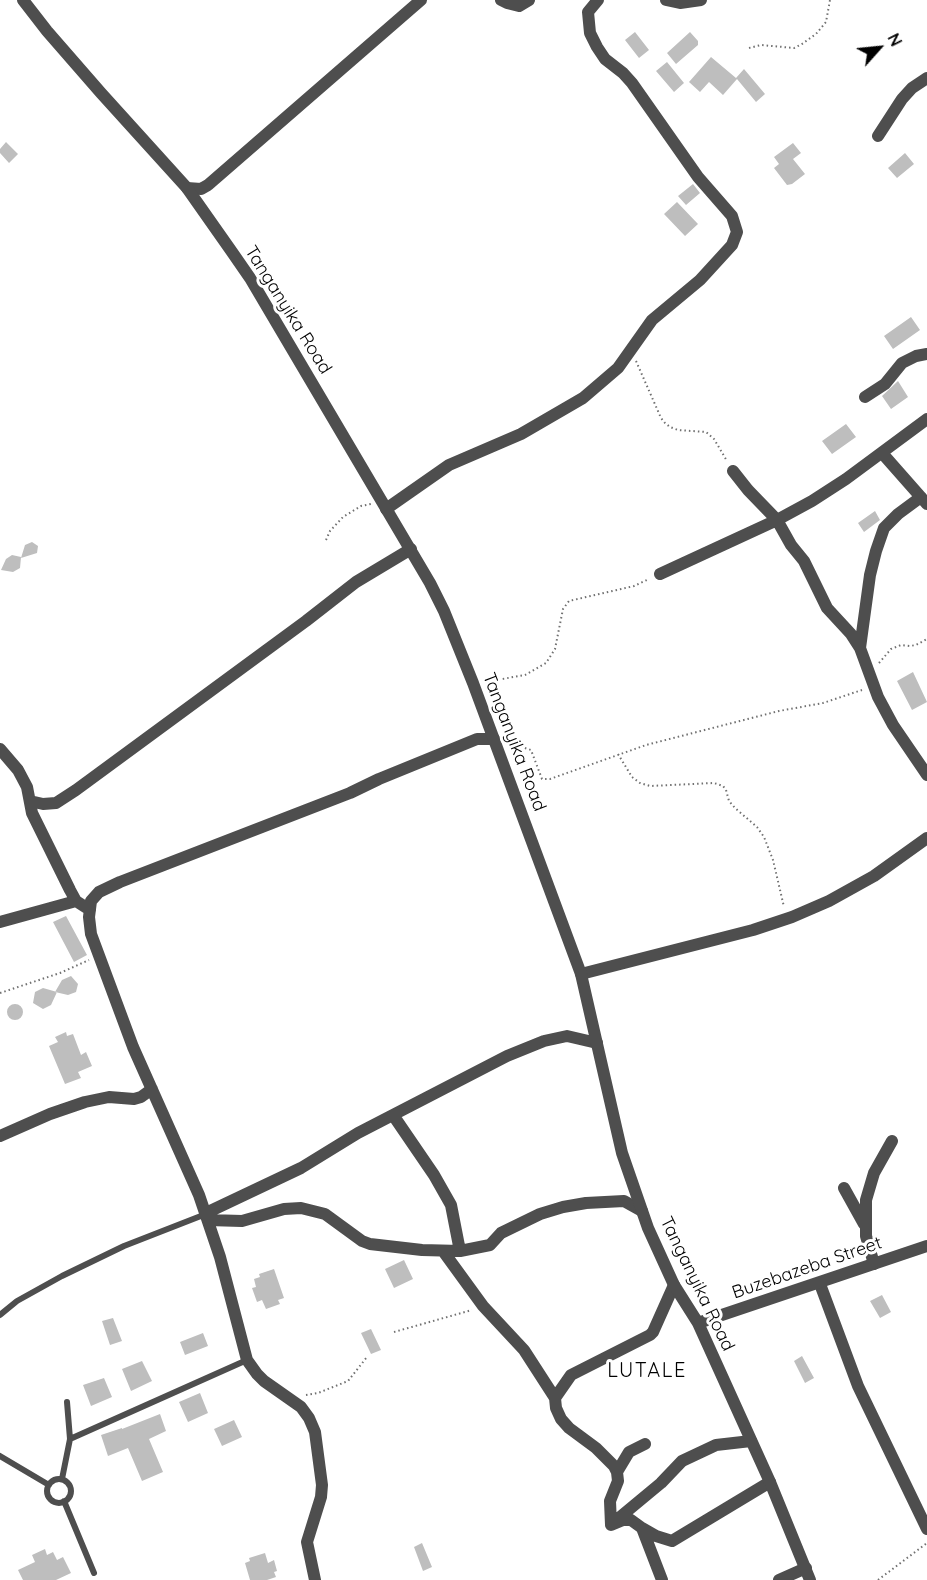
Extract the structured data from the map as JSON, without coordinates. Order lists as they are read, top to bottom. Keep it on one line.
{"streets":{"street":["Tanganyika Road","Buzebazeba Street"]},"crossings":[["Tanganyika Road","Buzebazeba Street"]],"districts":["LUTALE"],"north":"top right"}
